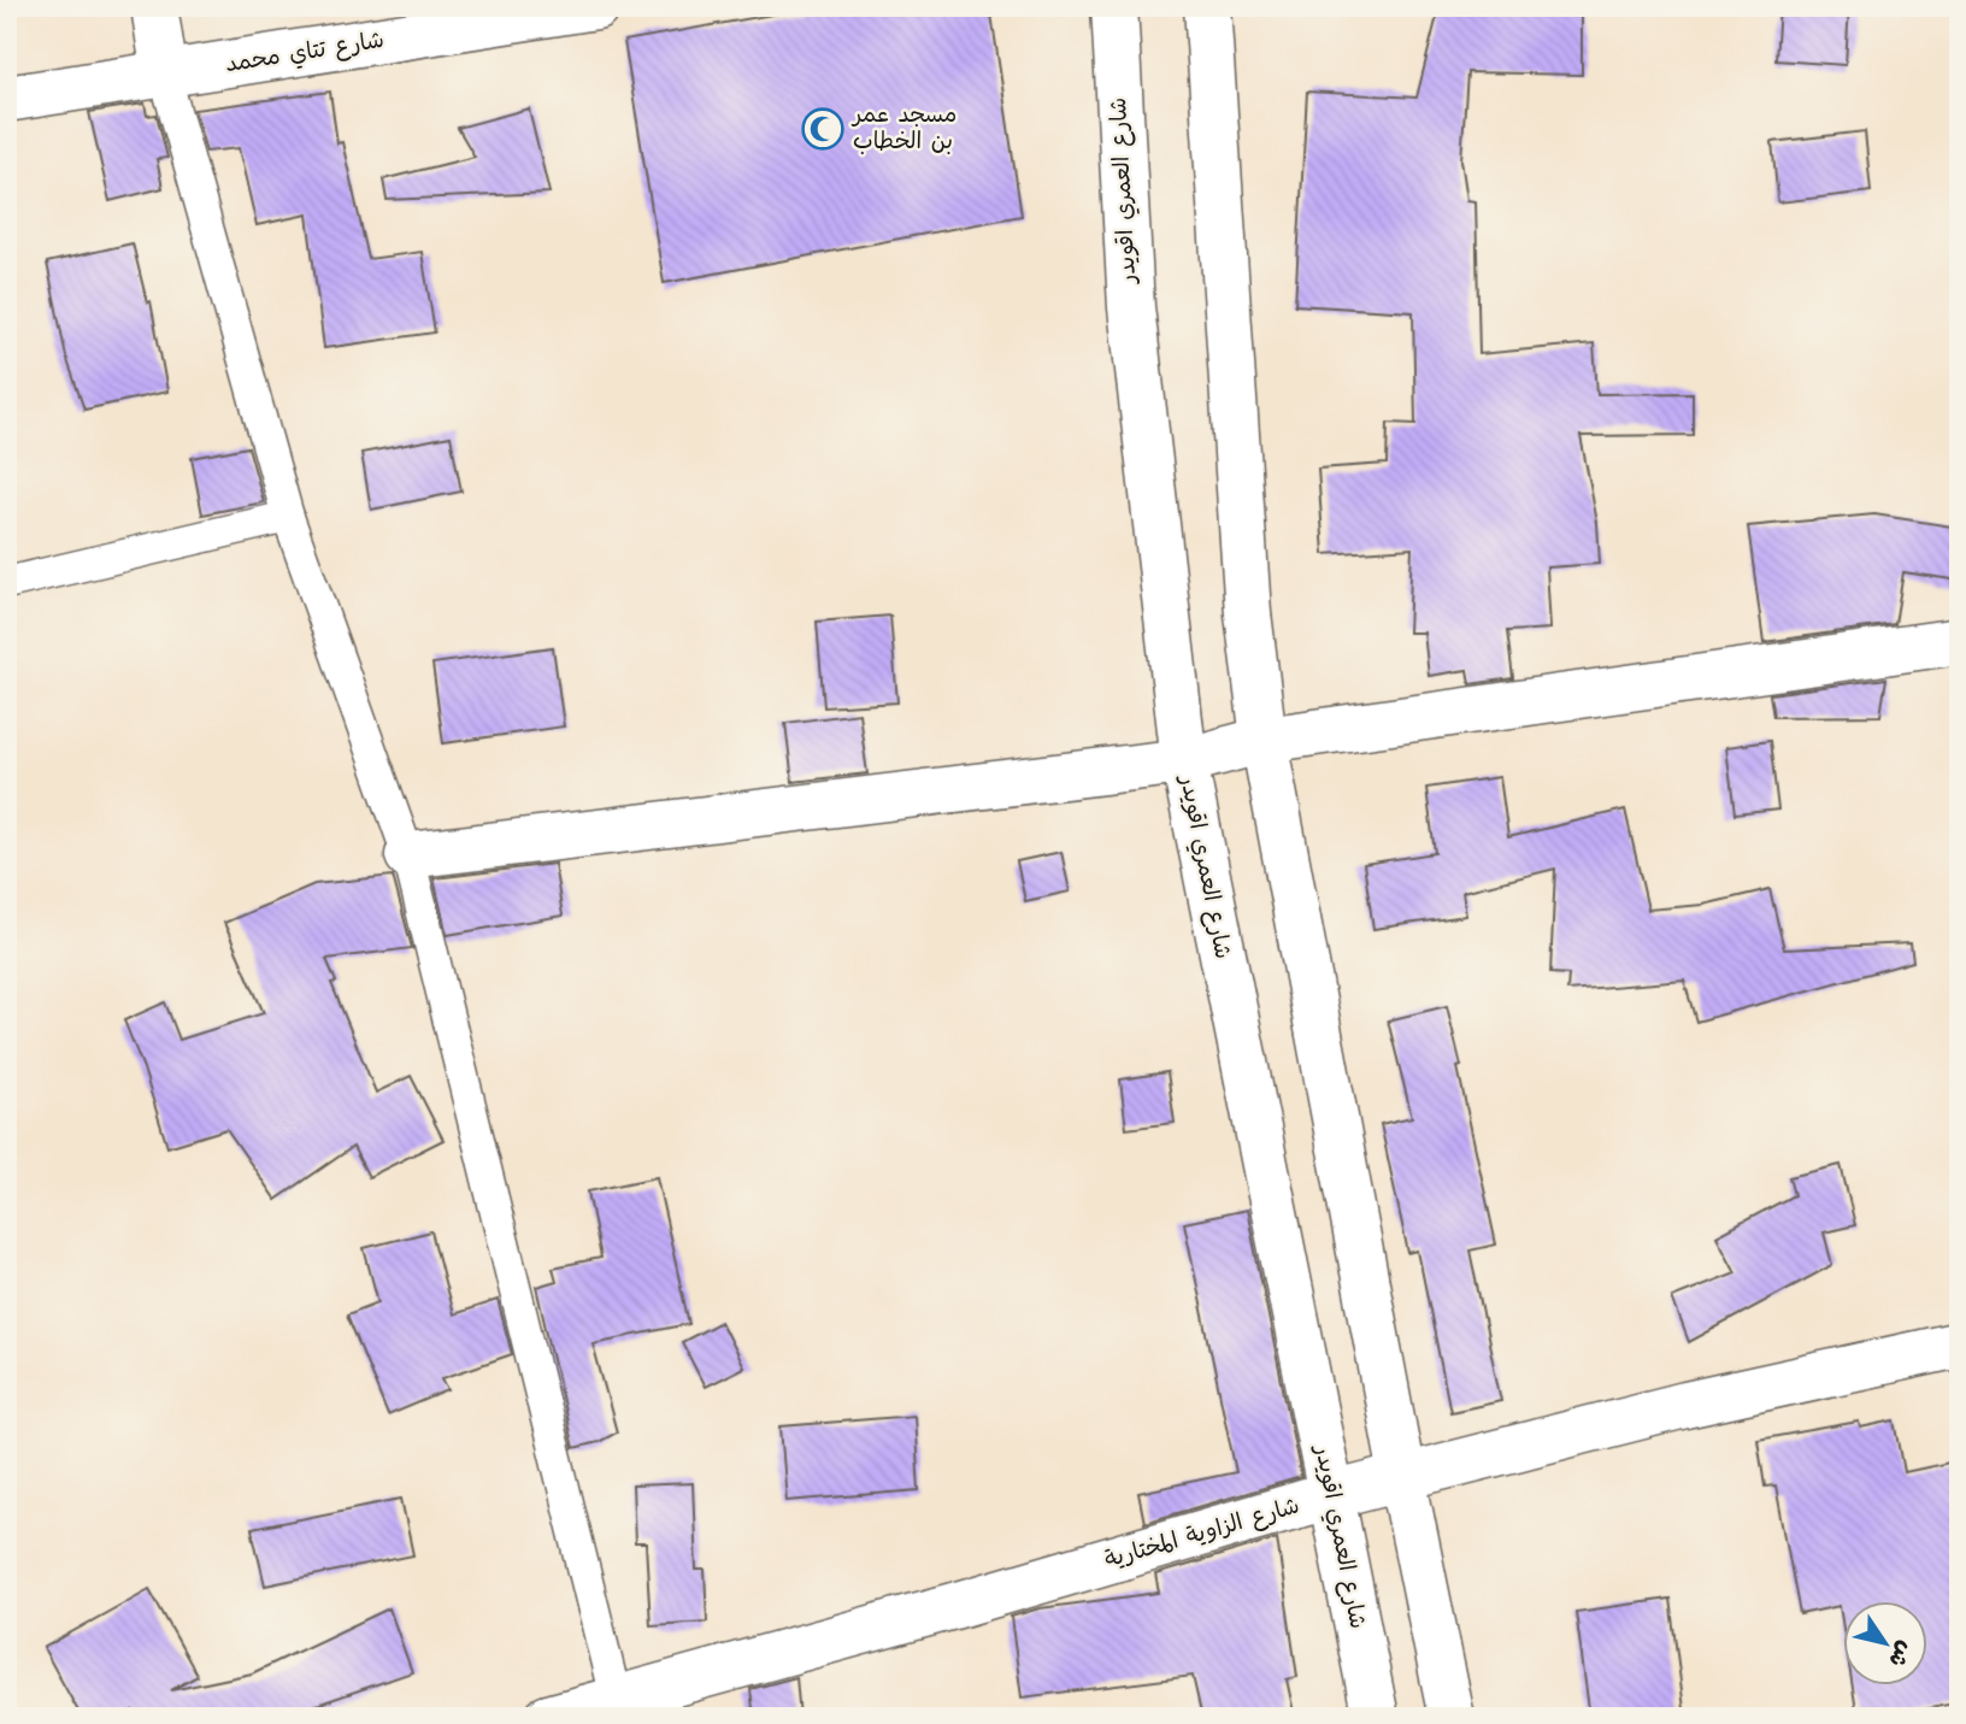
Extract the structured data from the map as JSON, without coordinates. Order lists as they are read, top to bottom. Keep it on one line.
{"streets":{"street":["شارع تتاي محمد","شارع العمري اقويدر","شارع الزاوية المختارية"]},"crossings":[["شارع العمري اقويدر","شارع الزاوية المختارية"]],"places":{"mosque":["مسجد عمر بن الخطاب"]},"north":"bottom right"}
